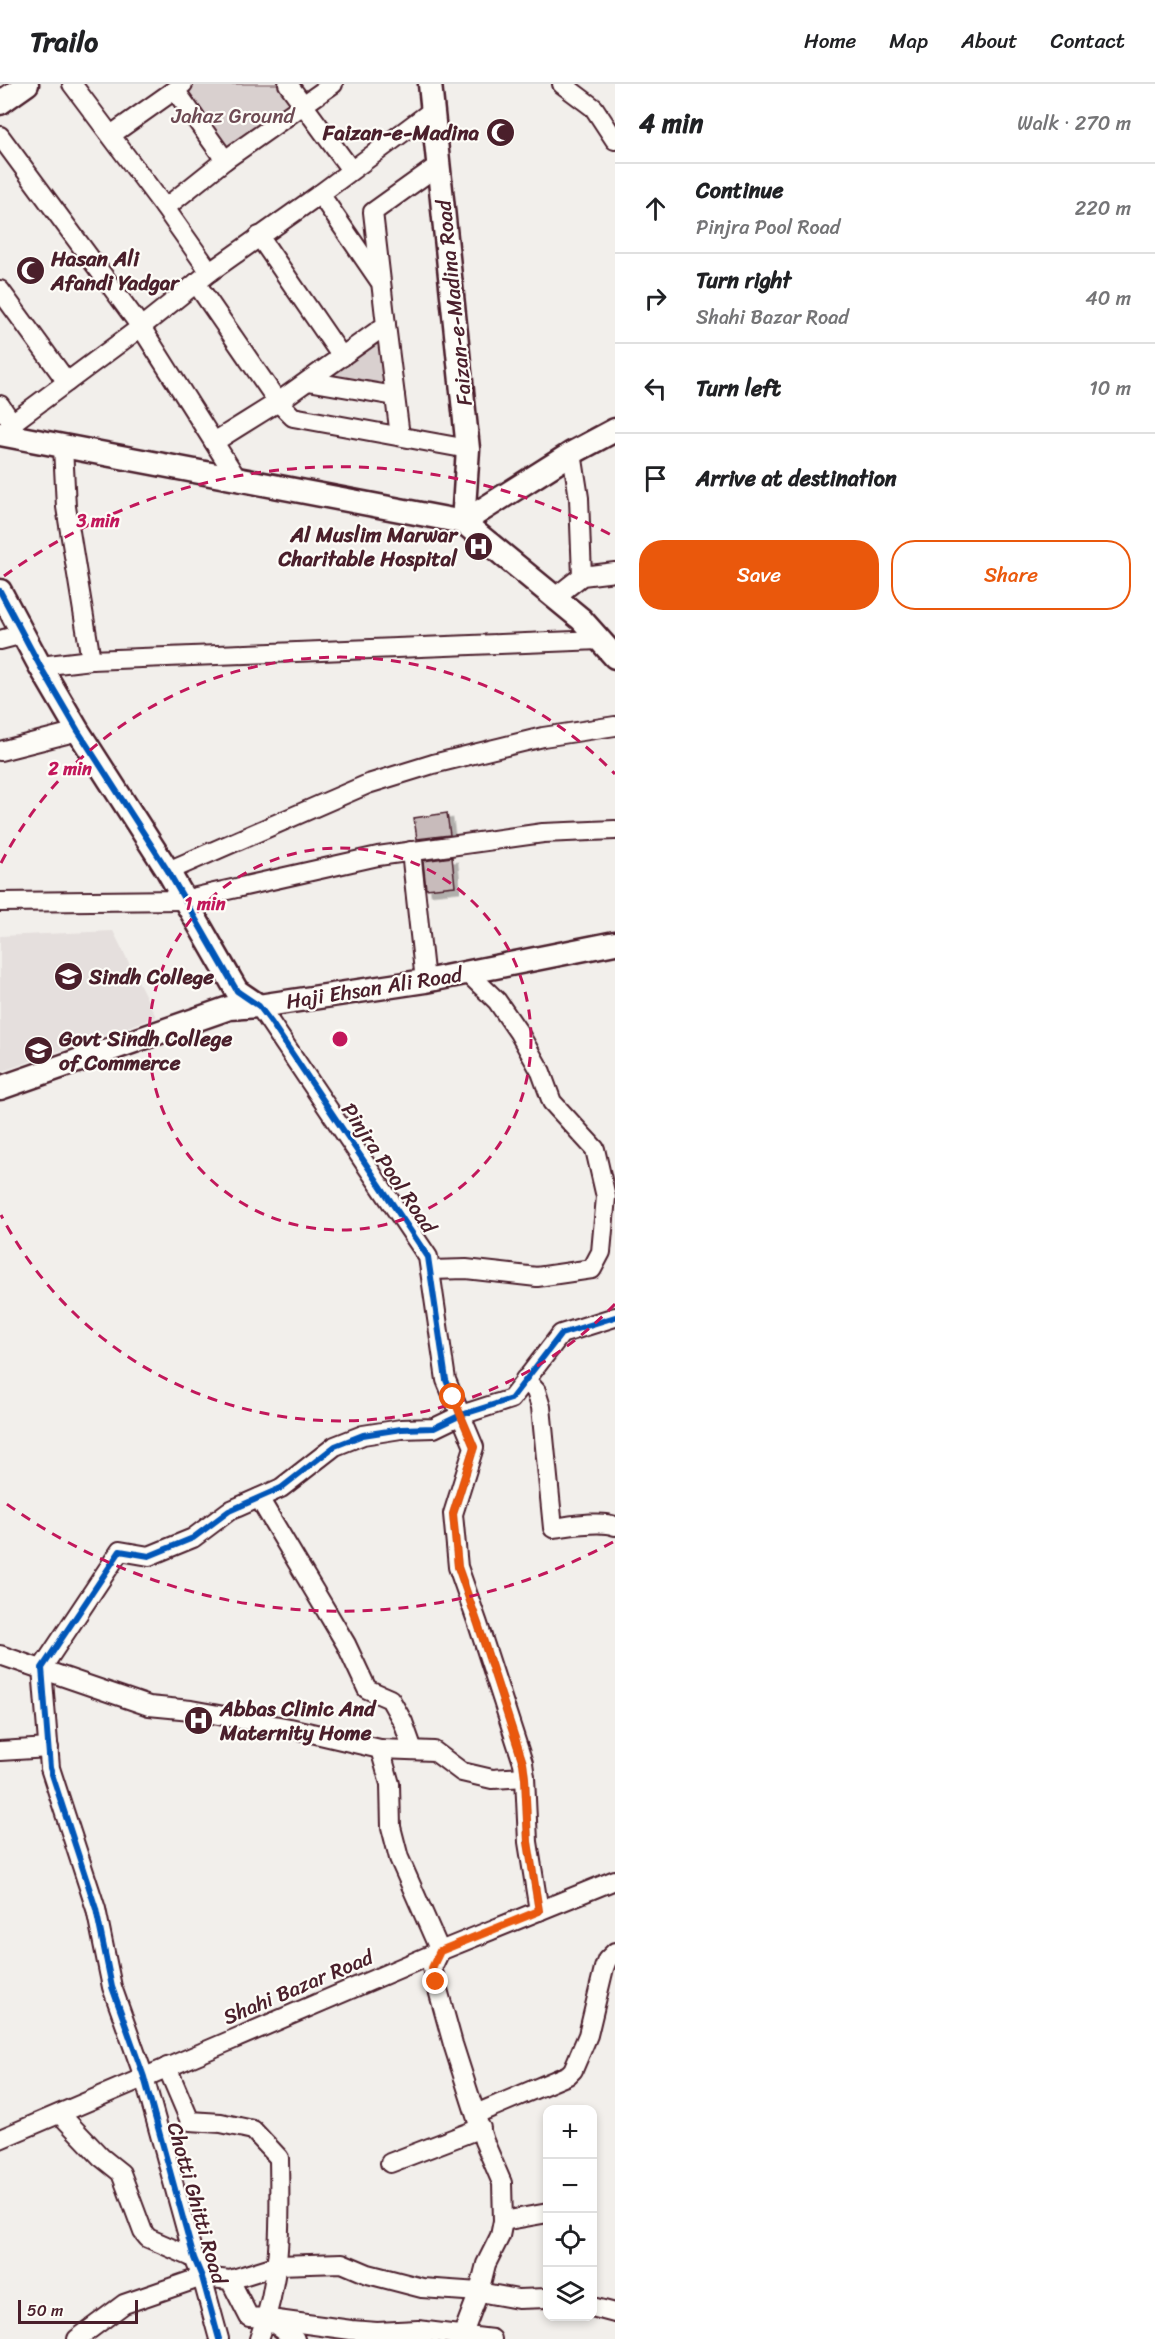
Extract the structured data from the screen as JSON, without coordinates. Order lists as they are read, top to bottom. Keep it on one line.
{"streets":{"street":["Faizan-e-Madina Road","Haji Ehsan Ali Road","Pinjra Pool Road","Shahi Bazar Road","Chotti Ghitti Road"]},"crossings":[["Haji Ehsan Ali Road","Pinjra Pool Road"],["Pinjra Pool Road","Shahi Bazar Road"],["Shahi Bazar Road","Chotti Ghitti Road"]],"parks":["Jahaz Ground"],"places":{"mosque":["Faizan-e-Madina","Hasan Ali Afandi Yadgar"],"hospital":["Al Muslim Marwar Charitable Hospital","Abbas Clinic And Maternity Home"],"school or university":["Sindh College","Govt Sindh College of Commerce"]},"scale_bar":"50 m","page":{"header":"Trailo","nav":["Home","Map","About","Contact"],"heading":["4 min","Walk · 270 m"],"list":[["Continue","Pinjra Pool Road","220 m"],["Turn right","Shahi Bazar Road","40 m"],["Turn left","10 m"],"Arrive at destination"],"buttons":["Save","Share"],"map_buttons":["+","−"],"scale":"50 m"},"rings":["3 min","2 min","1 min"]}
